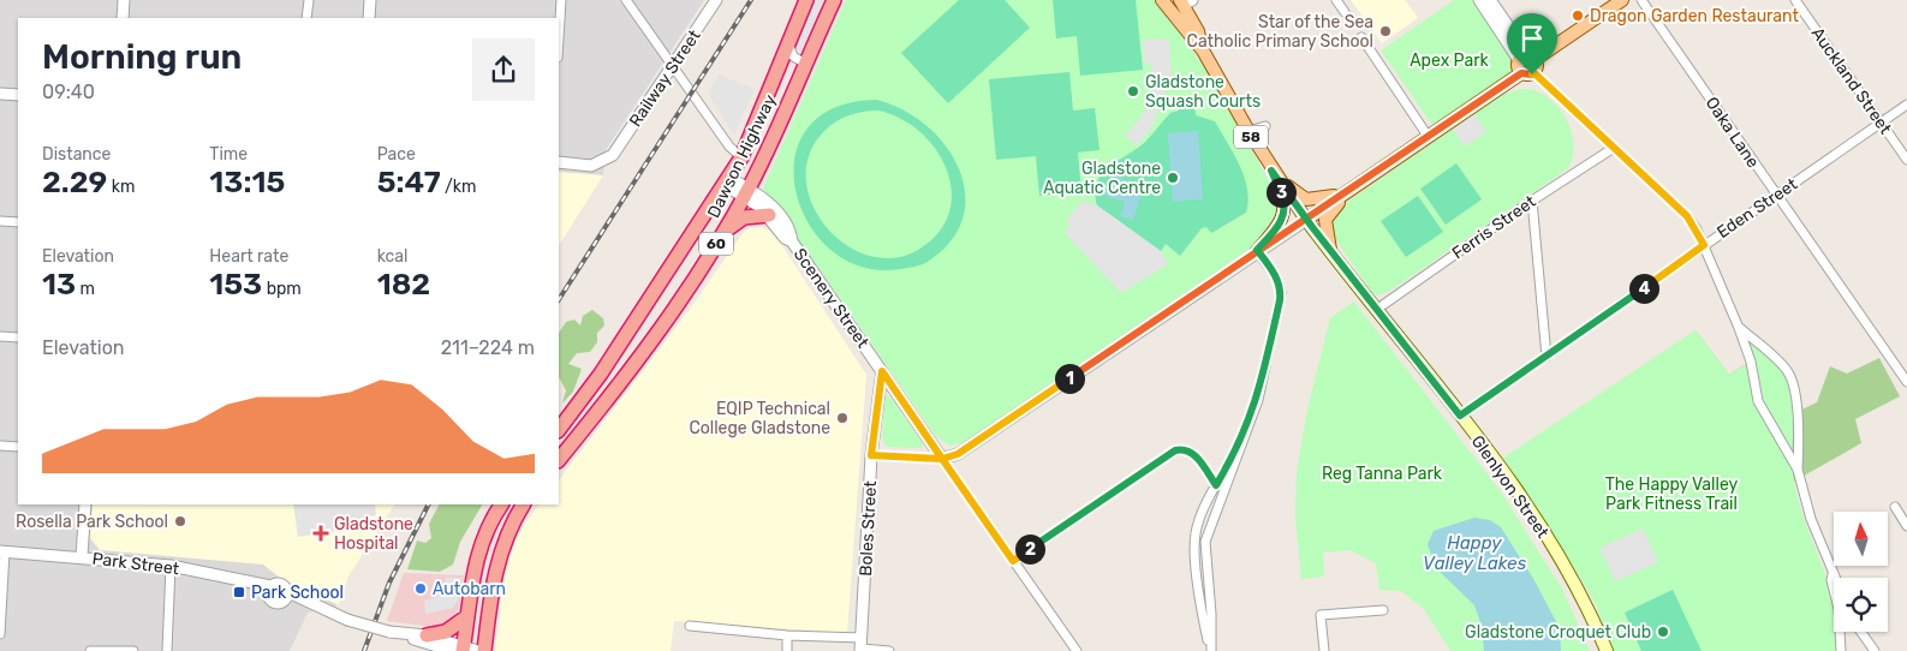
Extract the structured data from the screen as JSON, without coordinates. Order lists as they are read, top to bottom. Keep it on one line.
{"streets":{"highway":["Dawson Highway","60"],"main road":["58","Glenlyon Street"],"street":["Railway Street","Auckland Street","Oaka Lane","Eden Street","Ferris Street","Scenery Street","Boles Street","Park Street"]},"crossings":[["Auckland Street","Eden Street"],["Oaka Lane","Eden Street"],["Dawson Highway","Scenery Street"],["Eden Street","Glenlyon Street"],["Ferris Street","Glenlyon Street"],["Scenery Street","Boles Street"]],"water":["Happy Valley Lakes"],"parks":["Apex Park","Reg Tanna Park","The Happy Valley Park Fitness Trail"],"places":{"other":["Dragon Garden Restaurant","Star of the Sea Catholic Primary School","Gladstone Squash Courts","Gladstone Aquatic Centre","EQIP Technical College Gladstone","Rosella Park School","Autobarn","Gladstone Croquet Club"],"health":["Gladstone Hospital"],"transit":["Park School"]},"north":"top","page":{"heading":["Morning run","09:40"],"stats":[["Distance","2.29 km"],["Time","13:15"],["Pace","5:47 /km"],["Elevation","13 m"],["Heart rate","153 bpm"],["kcal","182"]],"pins":["3","4","1","2"],"chart":["Elevation","211–224 m"]}}
